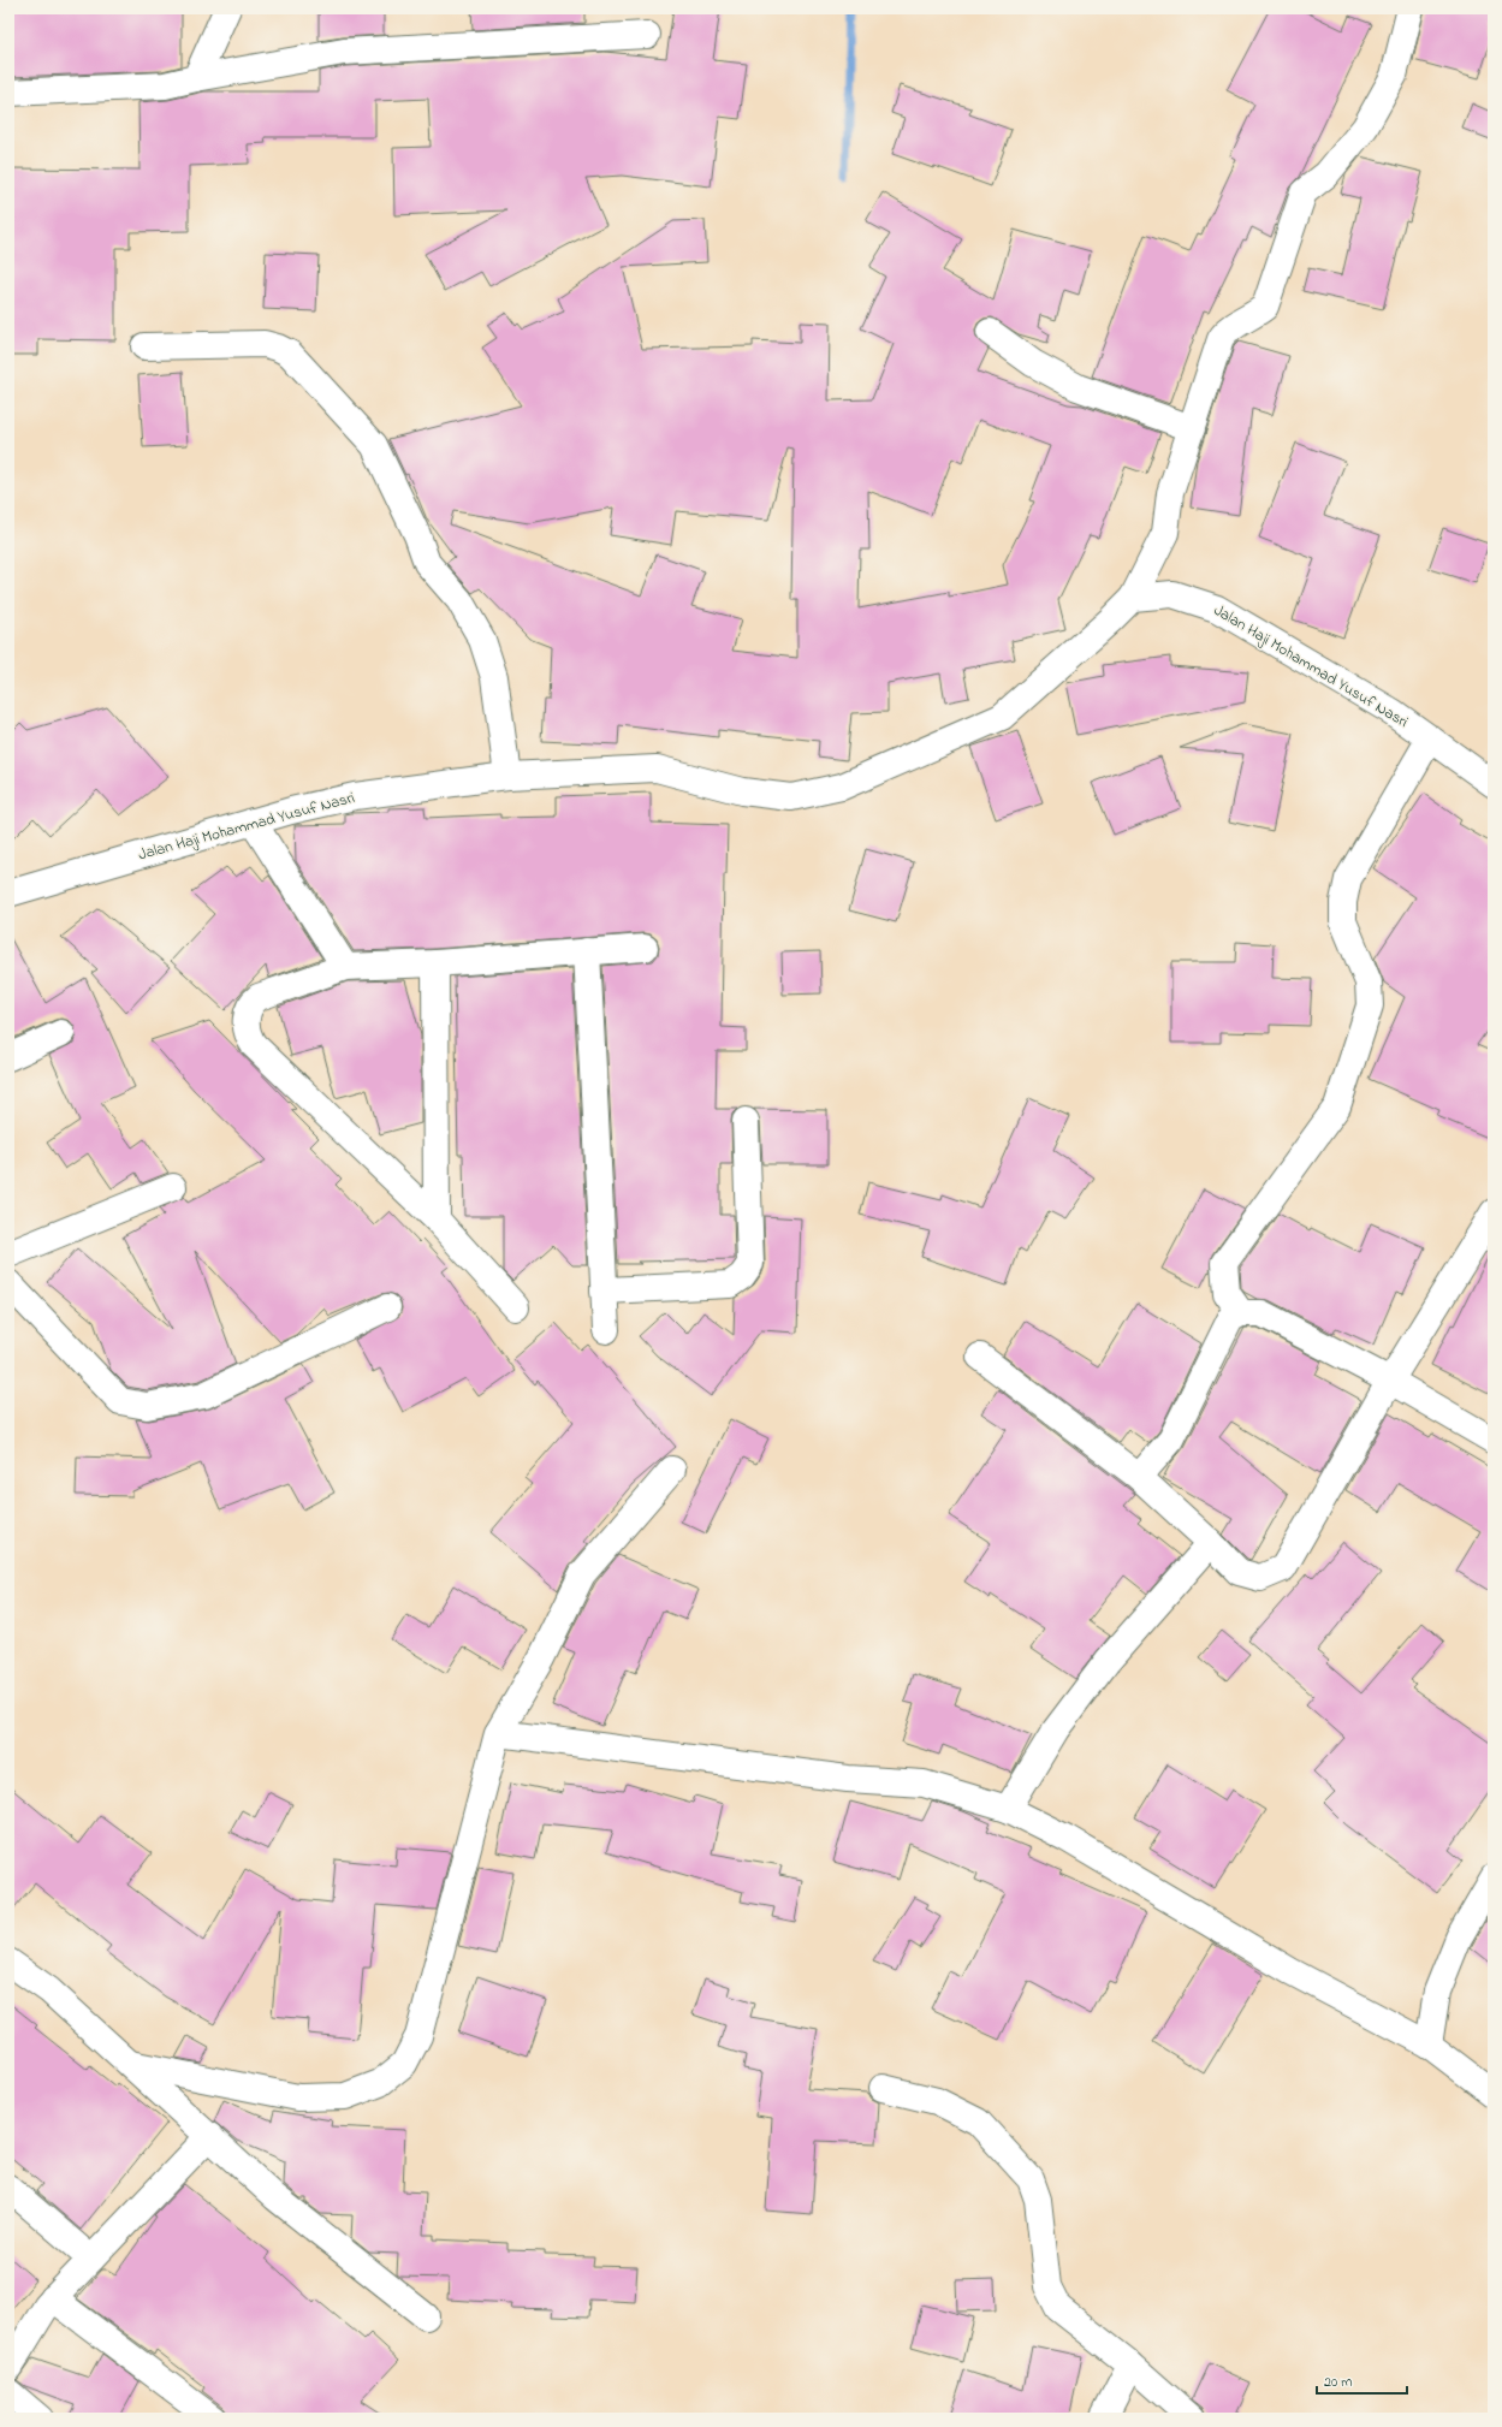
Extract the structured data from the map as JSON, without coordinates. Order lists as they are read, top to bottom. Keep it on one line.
{"streets":{"street":["Jalan Haji Mohammad Yusuf Nasri"]},"scale_bar":"20 m"}
